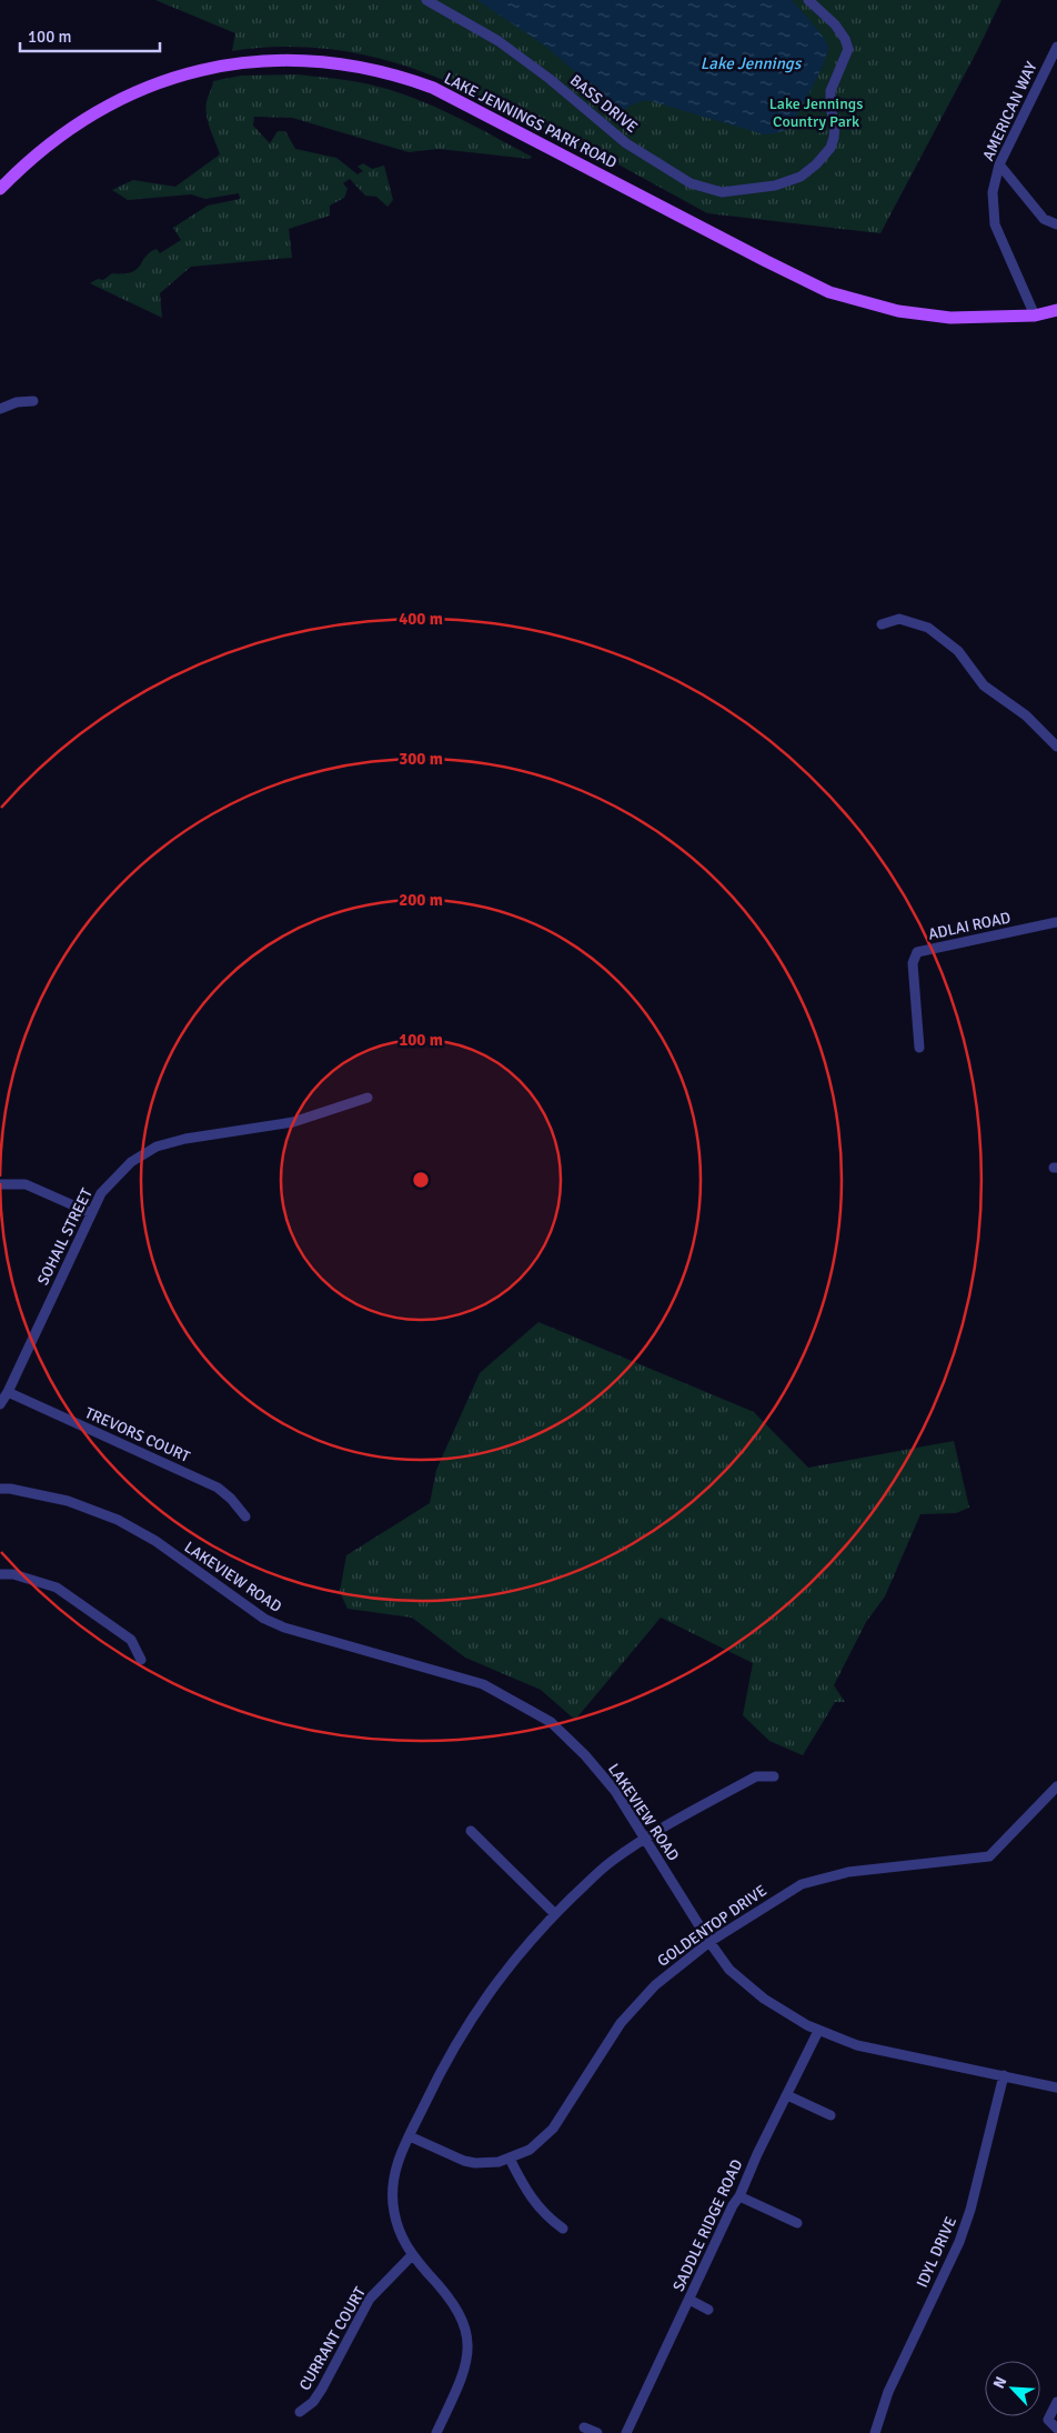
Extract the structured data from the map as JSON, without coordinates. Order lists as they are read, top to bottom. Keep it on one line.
{"streets":{"main road":["LAKE JENNINGS PARK ROAD"],"street":["BASS DRIVE","AMERICAN WAY","ADLAI ROAD","SOHAIL STREET","TREVORS COURT","LAKEVIEW ROAD","GOLDENTOP DRIVE","SADDLE RIDGE ROAD","IDYL DRIVE","CURRANT COURT"]},"crossings":[["AMERICAN WAY","LAKE JENNINGS PARK ROAD"],["SOHAIL STREET","TREVORS COURT"],["LAKEVIEW ROAD","GOLDENTOP DRIVE"],["LAKEVIEW ROAD","SADDLE RIDGE ROAD"],["LAKEVIEW ROAD","IDYL DRIVE"]],"water":["Lake Jennings"],"parks":["Lake Jennings Country Park"],"scale_bar":"100 m","north":"top left","rings":["400 m","300 m","200 m","100 m"]}
